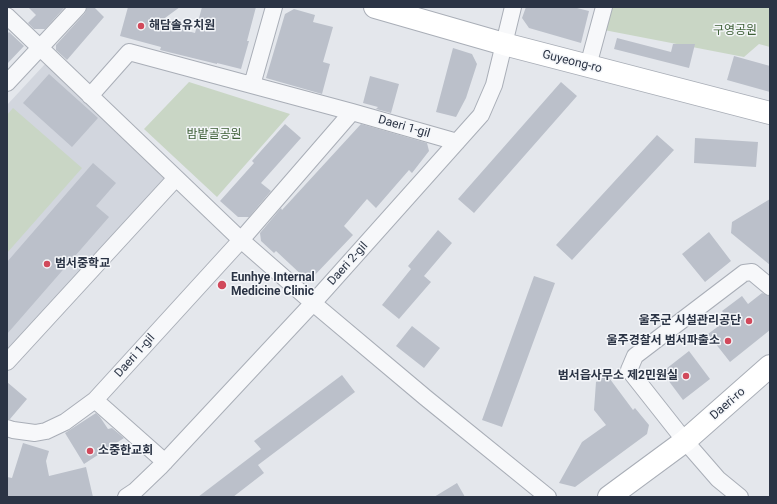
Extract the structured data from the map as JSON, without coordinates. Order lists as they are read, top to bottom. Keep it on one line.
{"streets":{"main road":["Guyeong-ro","Daeri-ro"],"street":["Daeri 1-gil","Daeri 2-gil"]},"crossings":[["Guyeong-ro","Daeri 2-gil"],["Daeri 1-gil","Daeri 2-gil"]],"parks":["구영공원","밤밭골공원"],"places":["해담솔유치원","범서중학교","Eunhye Internal Medicine Clinic","울주군 시설관리공단","울주경찰서 범서파출소","범서읍사무소 제2민원실","소중한교회"]}
